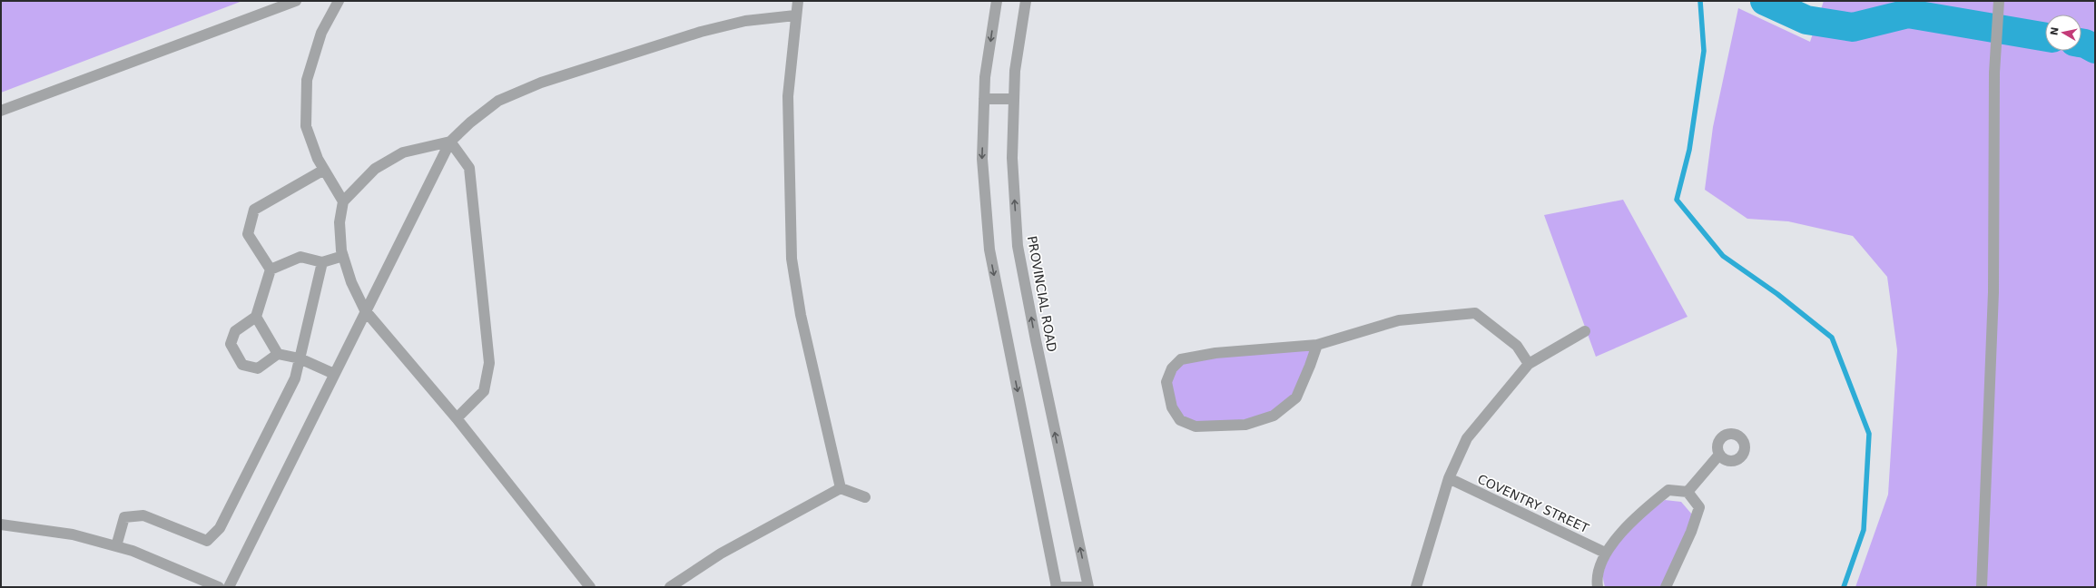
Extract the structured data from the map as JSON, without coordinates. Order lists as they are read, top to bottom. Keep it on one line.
{"streets":{"street":["PROVINCIAL ROAD","COVENTRY STREET"]},"north":"left"}
